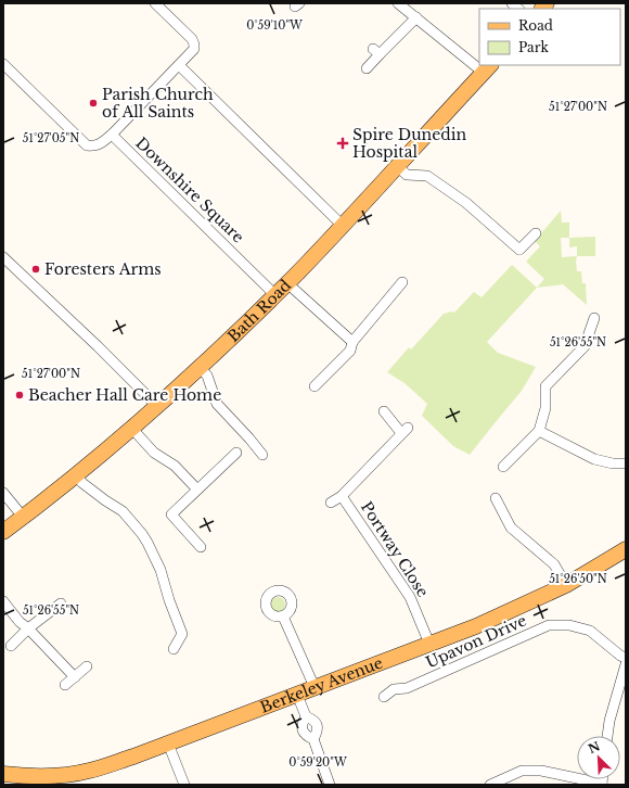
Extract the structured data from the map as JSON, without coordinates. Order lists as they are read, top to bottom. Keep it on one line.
{"streets":{"main road":["Bath Road","Berkeley Avenue"],"street":["Downshire Square","Portway Close","Upavon Drive"]},"crossings":[["Downshire Square","Bath Road"],["Portway Close","Berkeley Avenue"]],"places":{"other":["Parish Church of All Saints","Foresters Arms","Beacher Hall Care Home"],"health":["Spire Dunedin Hospital"]},"legend":["Road","Park"],"north":"top left","coordinates":["0°59'10\"W","51°27'00\"N","51°27'05\"N","51°26'55\"N","51°26'50\"N","0°59'20\"W"]}
